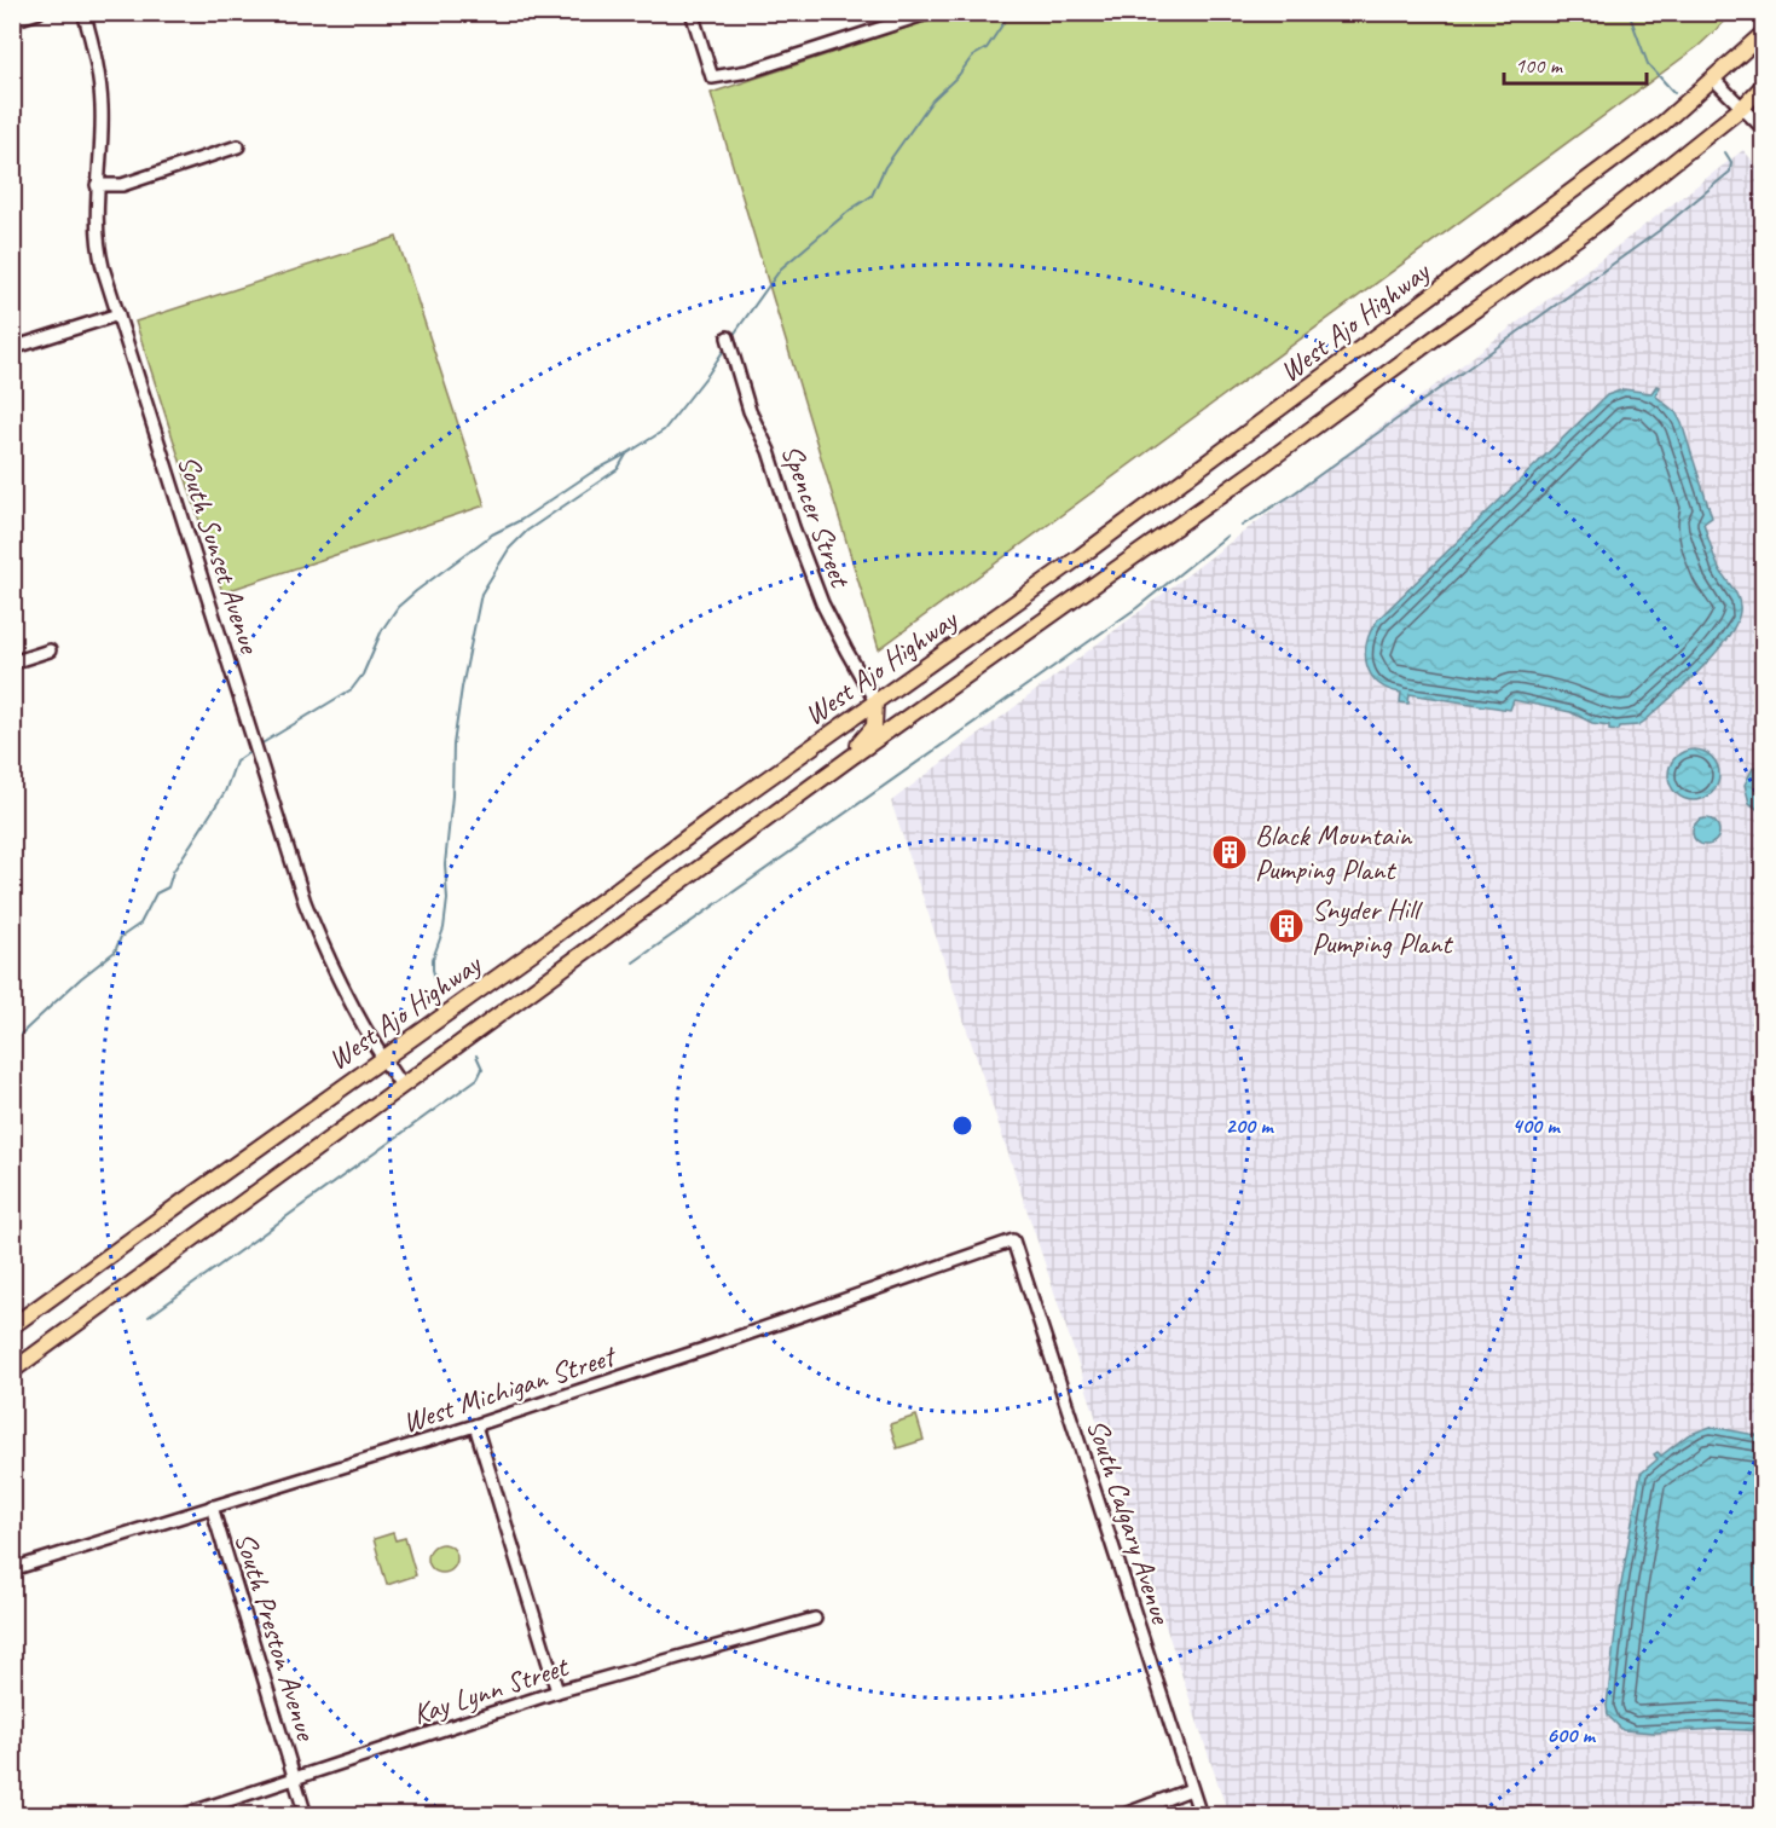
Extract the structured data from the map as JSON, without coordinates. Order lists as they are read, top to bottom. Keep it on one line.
{"streets":{"main road":["West Ajo Highway"],"street":["Spencer Street","South Sunset Avenue","West Michigan Street","South Calgary Avenue","South Preston Avenue","Kay Lynn Street"]},"crossings":[["West Ajo Highway","Spencer Street"],["West Ajo Highway","South Sunset Avenue"],["West Michigan Street","South Calgary Avenue"],["West Michigan Street","South Preston Avenue"],["South Preston Avenue","Kay Lynn Street"]],"places":{"building":["Black Mountain Pumping Plant","Snyder Hill Pumping Plant"]},"scale_bar":"100 m","rings":["200 m","400 m","600 m"]}
